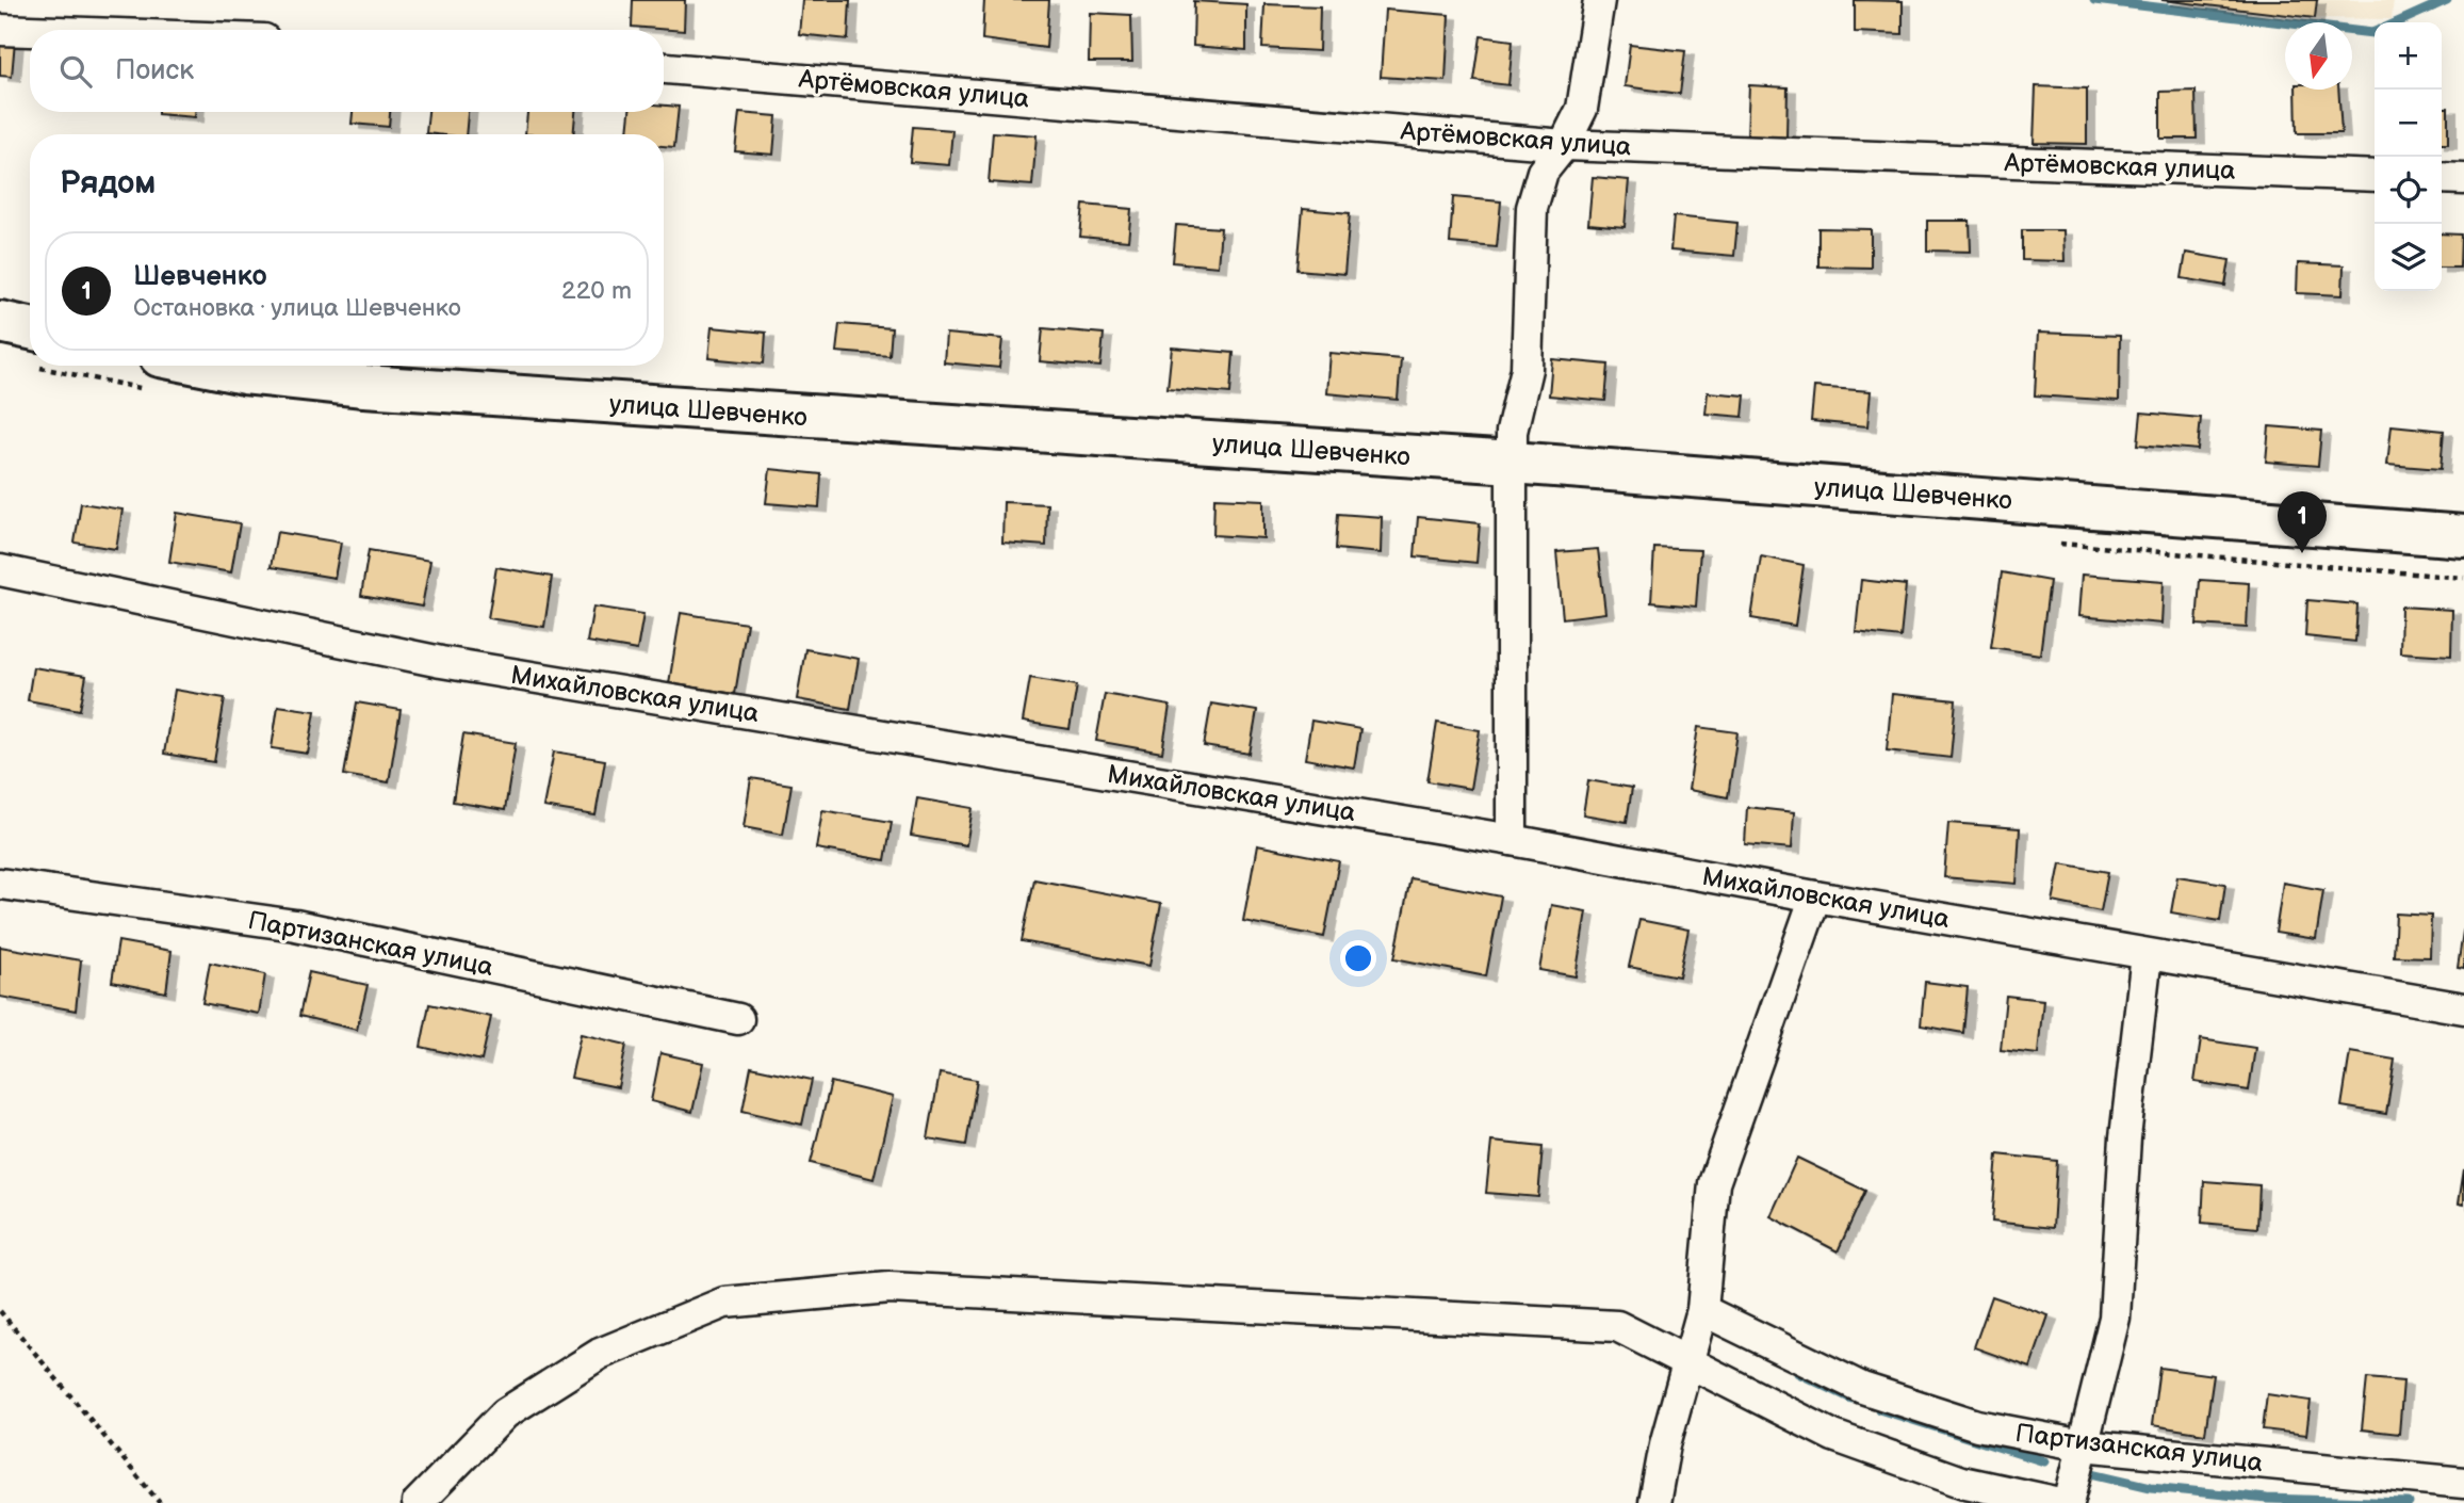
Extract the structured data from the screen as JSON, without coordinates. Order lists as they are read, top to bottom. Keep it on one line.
{"streets":{"main road":["улица Шевченко"],"street":["Артёмовская улица","Михайловская улица","Партизанская улица"]},"north":"bottom","page":{"map_buttons":["+","−"],"search":"Поиск","heading":"Рядом","list":[{"mark":"1","name":"Шевченко","note":"Остановка · улица Шевченко","value":"220 m"}],"pins":"1"}}
